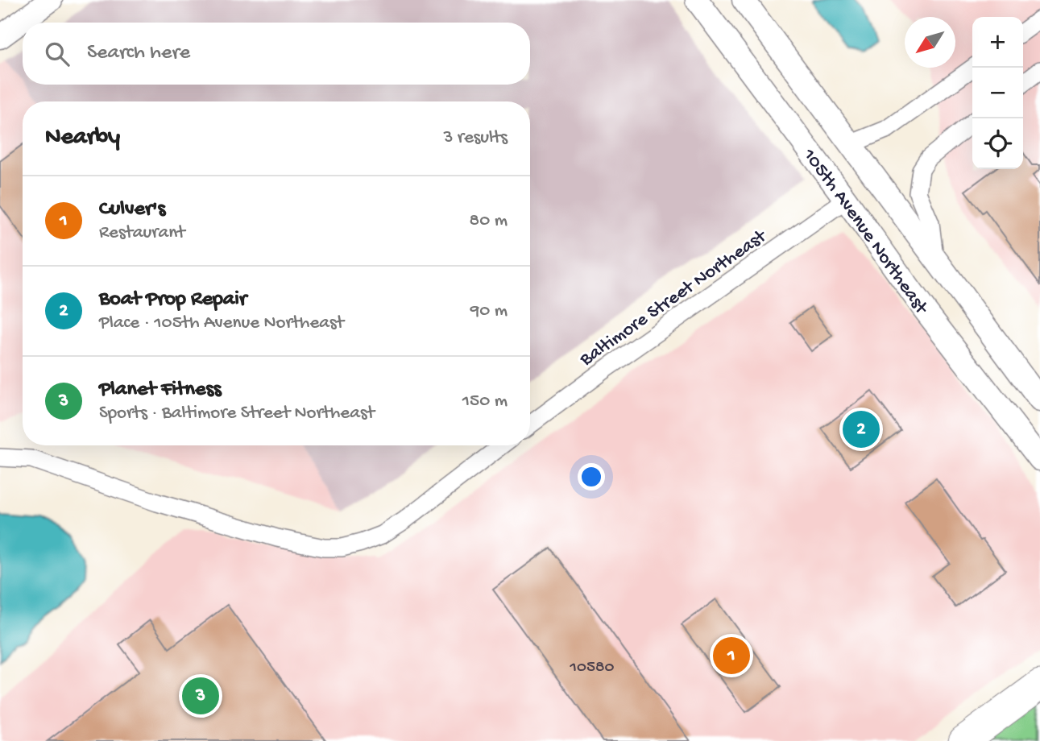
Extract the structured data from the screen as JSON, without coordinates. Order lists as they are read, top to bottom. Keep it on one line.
{"streets":{"street":["105th Avenue Northeast","Baltimore Street Northeast"]},"crossings":[["105th Avenue Northeast","Baltimore Street Northeast"]],"house_numbers":["10580"],"north":"bottom left","page":{"map_buttons":["+","−"],"search":"Search here","heading":["Nearby","3 results"],"list":[{"mark":"1","name":"Culver's","note":"Restaurant","value":"80 m"},{"mark":"2","name":"Boat Prop Repair","note":"Place · 105th Avenue Northeast","value":"90 m"},{"mark":"3","name":"Planet Fitness","note":"Sports · Baltimore Street Northeast","value":"150 m"}],"pins":["2","1","3"]}}
